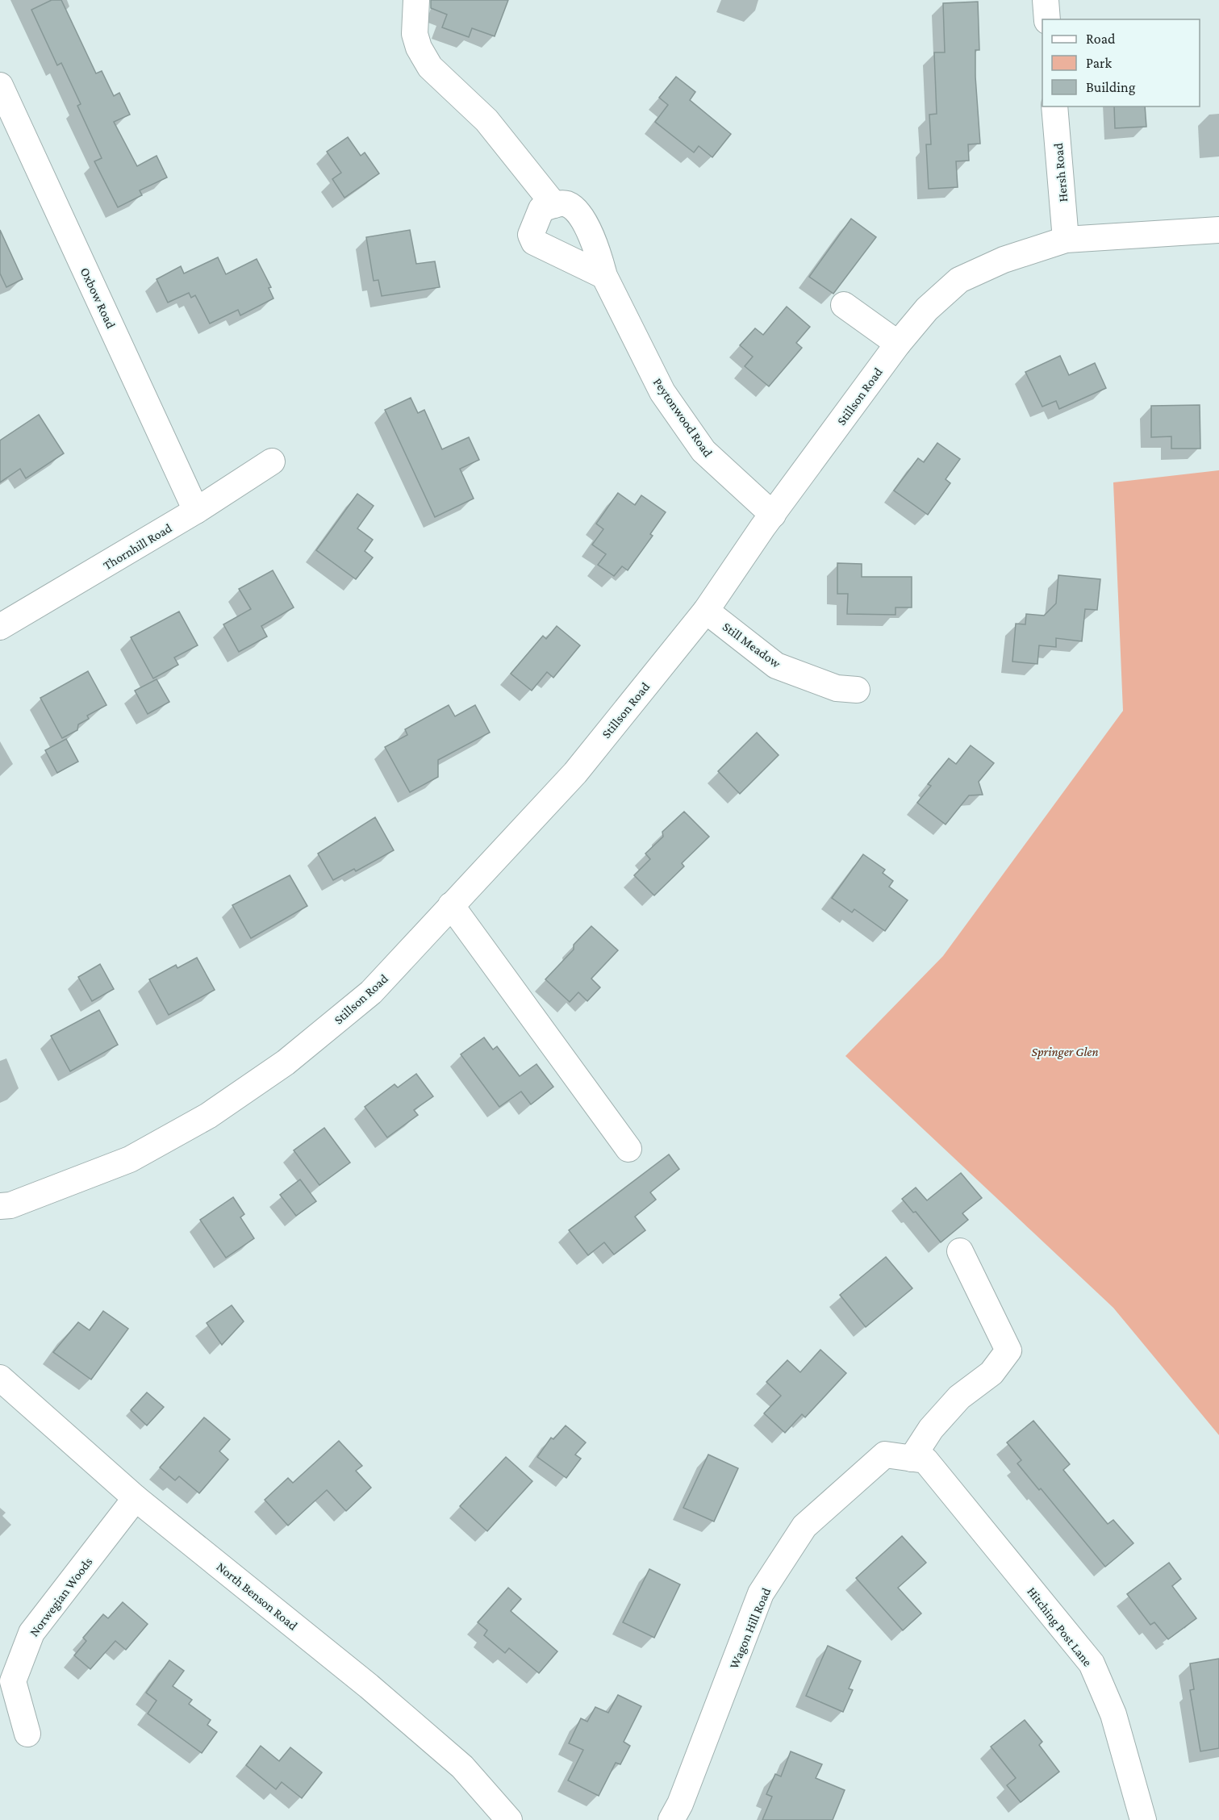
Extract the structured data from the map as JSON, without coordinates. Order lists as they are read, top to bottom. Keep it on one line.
{"streets":{"street":["Hersh Road","Oxbow Road","Stillson Road","Peytonwood Road","Thornhill Road","Still Meadow","North Benson Road","Norwegian Woods","Hitching Post Lane","Wagon Hill Road"]},"crossings":[["Hersh Road","Stillson Road"],["Oxbow Road","Thornhill Road"],["Stillson Road","Peytonwood Road"],["Stillson Road","Still Meadow"],["North Benson Road","Norwegian Woods"],["Hitching Post Lane","Wagon Hill Road"]],"parks":["Springer Glen"],"legend":["Road","Park","Building"]}
